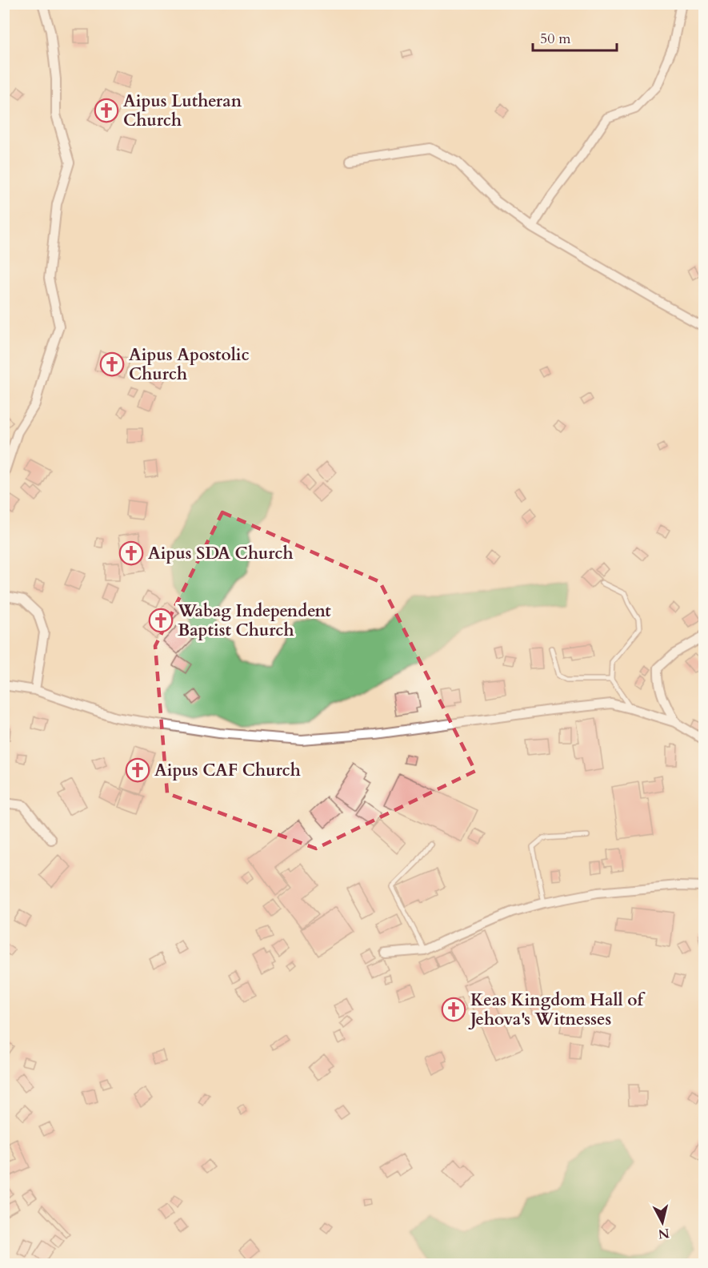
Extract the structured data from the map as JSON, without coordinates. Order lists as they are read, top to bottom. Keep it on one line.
{"places":{"church":["Aipus Lutheran Church","Aipus Apostolic Church","Aipus SDA Church","Wabag Independent Baptist Church","Aipus CAF Church","Keas Kingdom Hall of Jehova's Witnesses"]},"scale_bar":"50 m","north":"bottom"}
